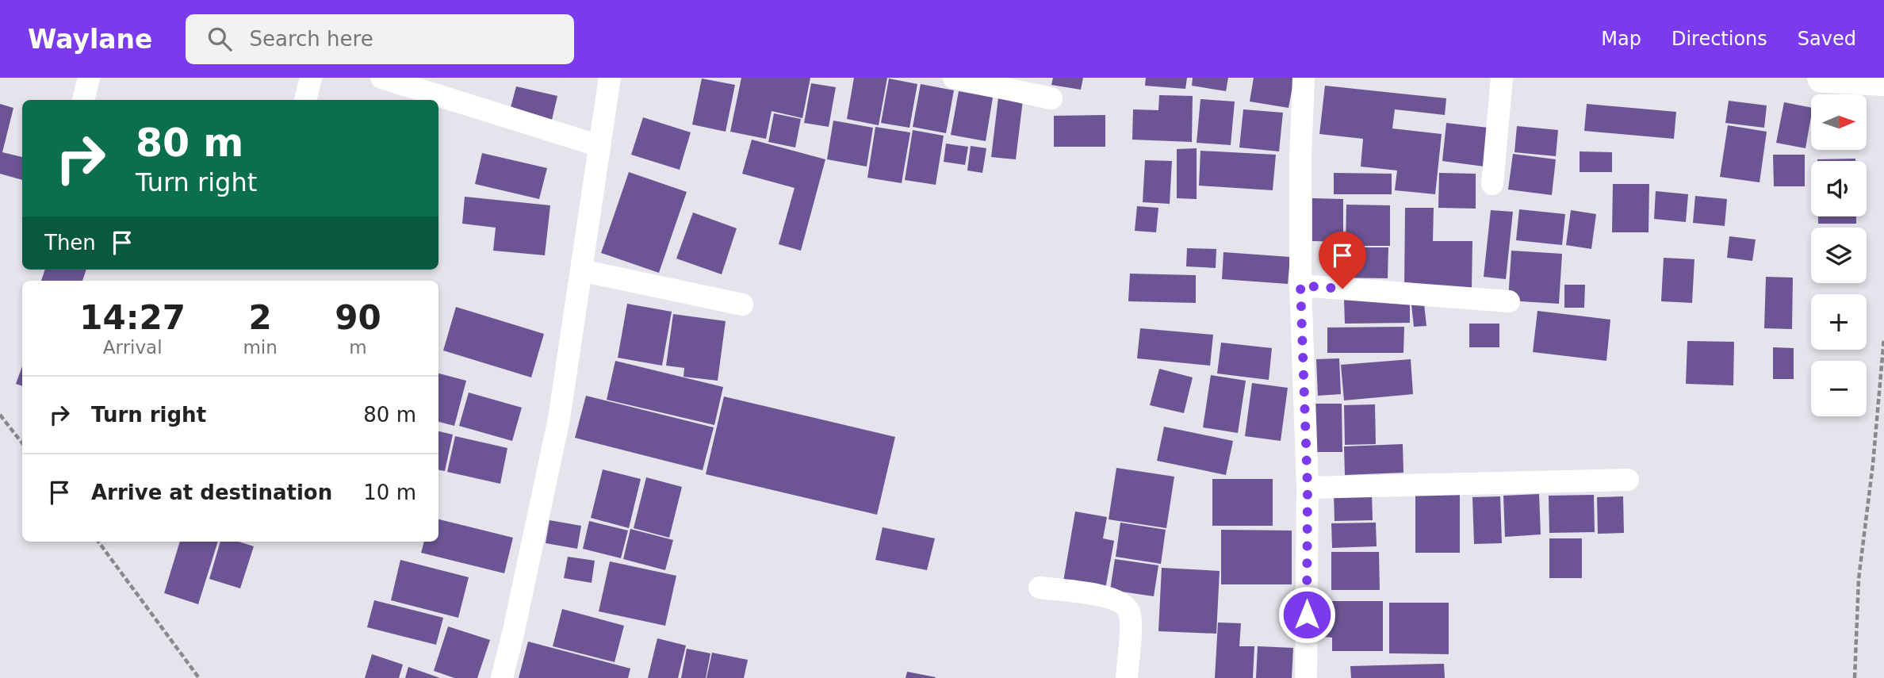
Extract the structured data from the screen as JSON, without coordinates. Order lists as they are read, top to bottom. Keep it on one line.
{"north":"right","page":{"header":"Waylane","search":"Search here","nav":["Map","Directions","Saved"],"map_buttons":["+","−"],"turn":["80 m","Turn right"],"then":"Then","eta":["14:27","Arrival","2","min","90","m"],"list":[{"name":"Turn right","value":"80 m"},{"name":"Arrive at destination","value":"10 m"}]}}
